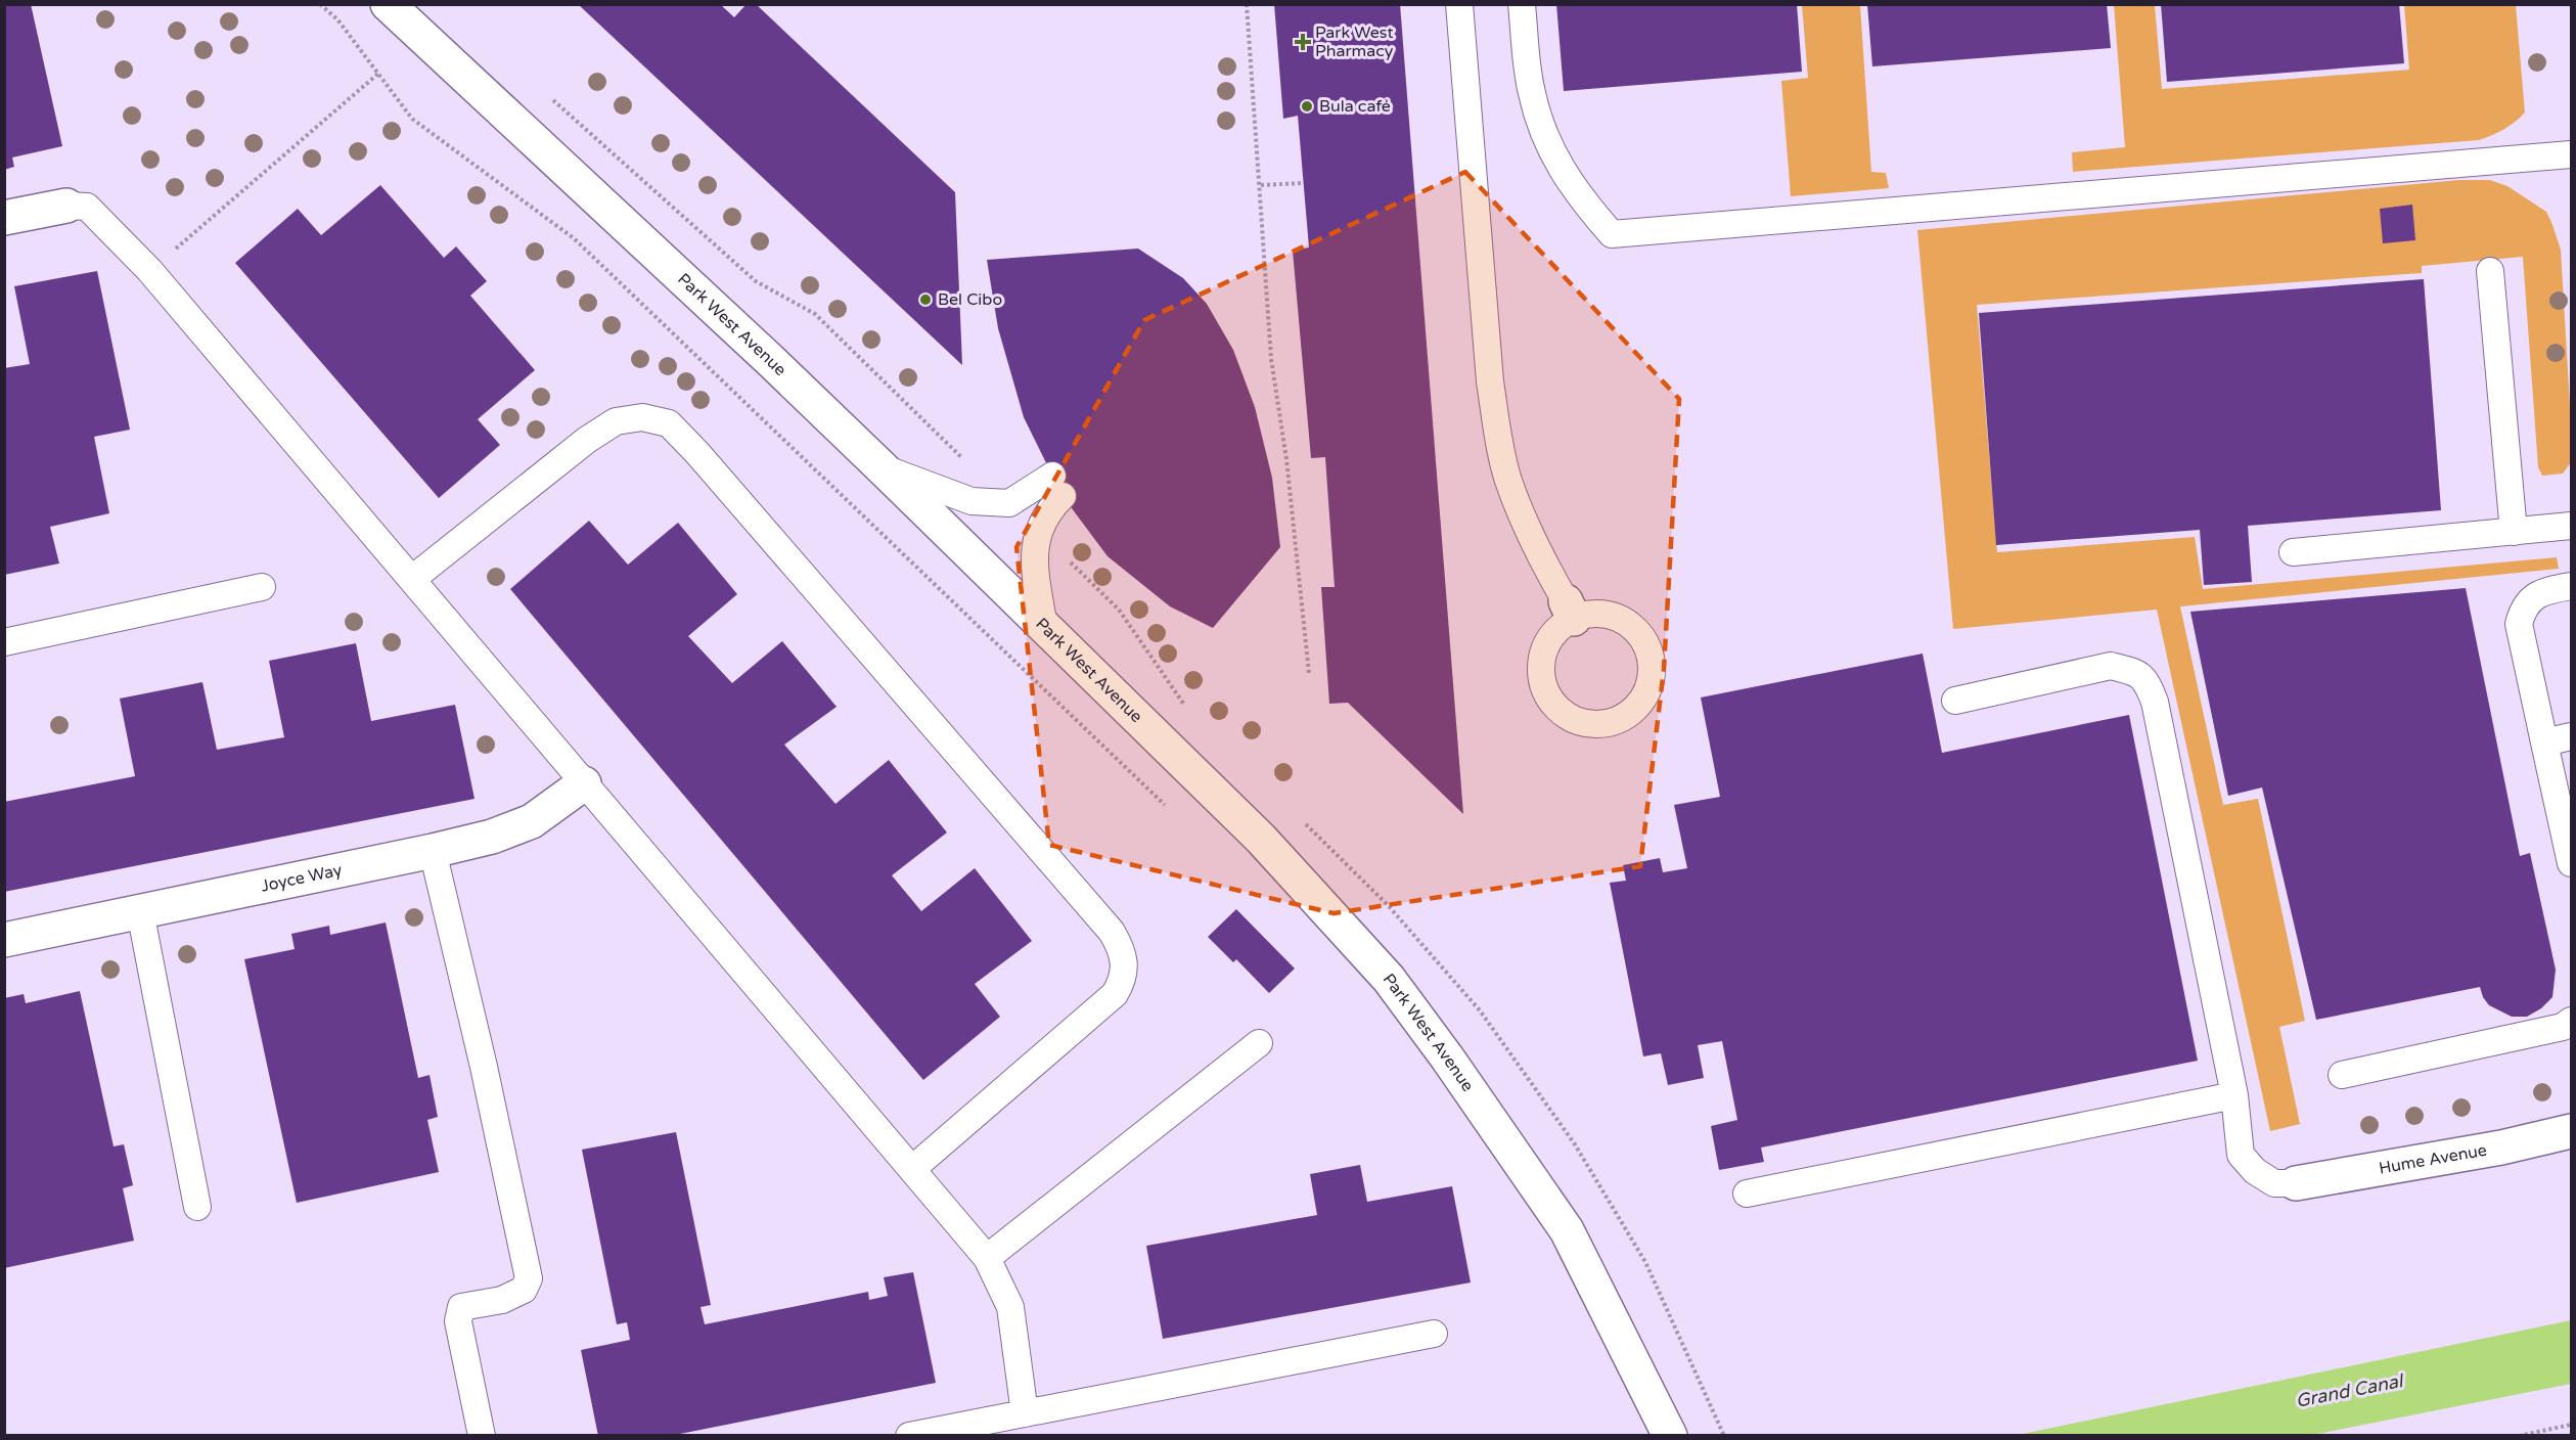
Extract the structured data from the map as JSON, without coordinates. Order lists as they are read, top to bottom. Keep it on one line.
{"streets":{"street":["Park West Avenue","Joyce Way","Hume Avenue"]},"water":["Grand Canal"],"places":{"health":["Park West Pharmacy"],"other":["Bula café","Bel Cibo"]}}
